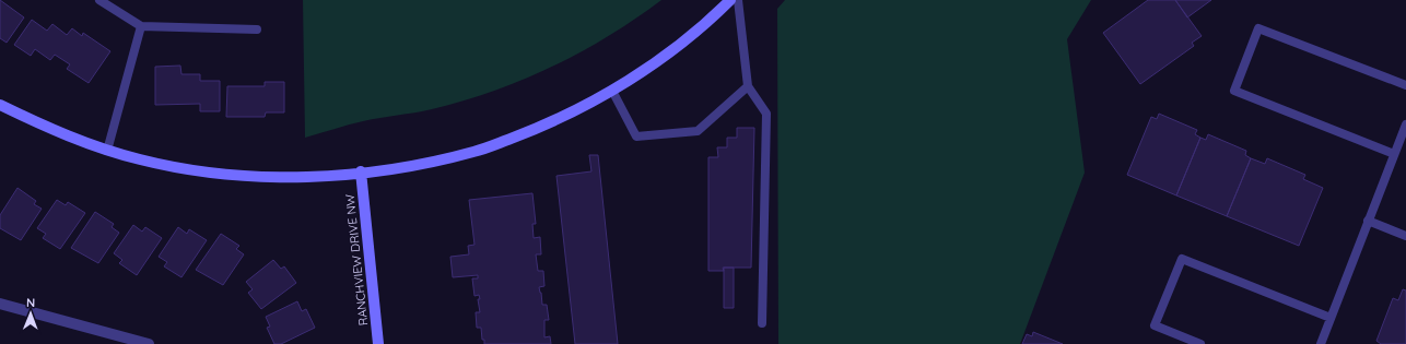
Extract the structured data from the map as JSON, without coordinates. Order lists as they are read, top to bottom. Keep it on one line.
{"streets":{"street":["RANCHVIEW DRIVE NW"]},"north":"top"}
